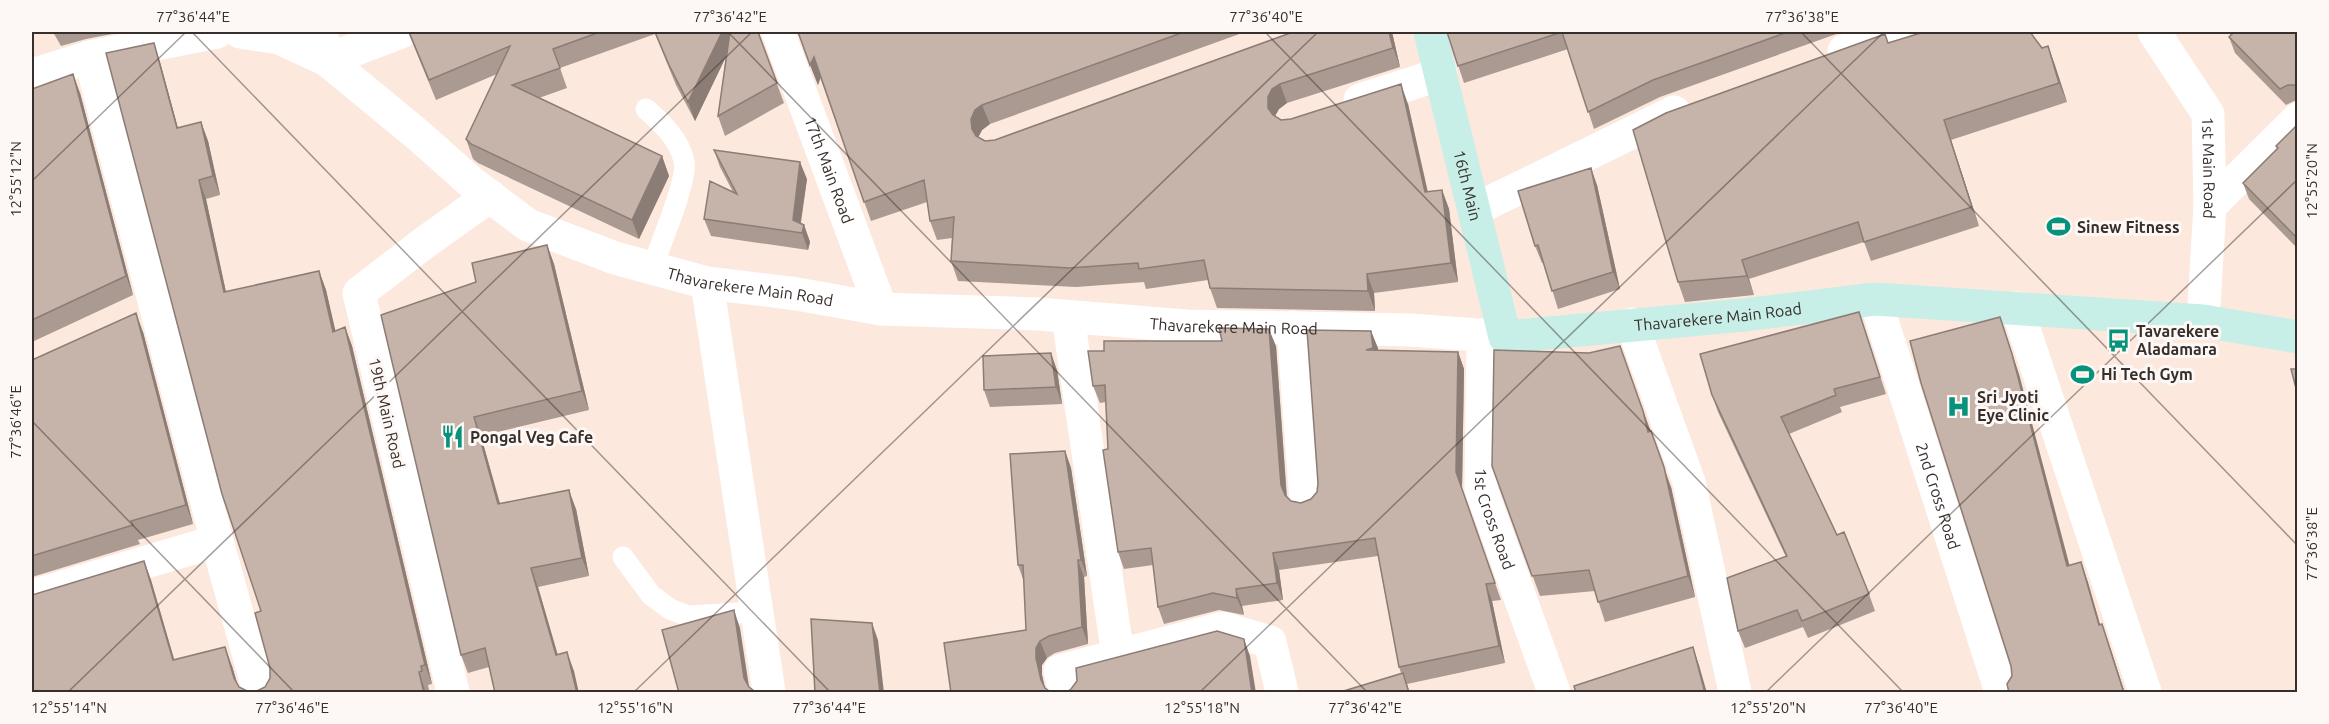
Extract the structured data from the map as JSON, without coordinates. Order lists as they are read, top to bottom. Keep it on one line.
{"streets":{"main road":["16th Main","Thavarekere Main Road"],"street":["1st Main Road","17th Main Road","19th Main Road","2nd Cross Road","1st Cross Road"]},"crossings":[["1st Main Road","Thavarekere Main Road"],["17th Main Road","Thavarekere Main Road"],["16th Main","Thavarekere Main Road"],["16th Main","1st Cross Road"],["Thavarekere Main Road","19th Main Road"],["Thavarekere Main Road","2nd Cross Road"],["Thavarekere Main Road","1st Cross Road"]],"places":{"sports":["Sinew Fitness","Hi Tech Gym"],"bus stop":["Tavarekere Aladamara"],"hospital":["Sri Jyoti Eye Clinic"],"restaurant":["Pongal Veg Cafe"]},"coordinates":["77°36'44\"E","77°36'42\"E","77°36'40\"E","77°36'38\"E","12°55'12\"N","12°55'20\"N","77°36'46\"E","12°55'14\"N","12°55'16\"N","12°55'18\"N"]}
